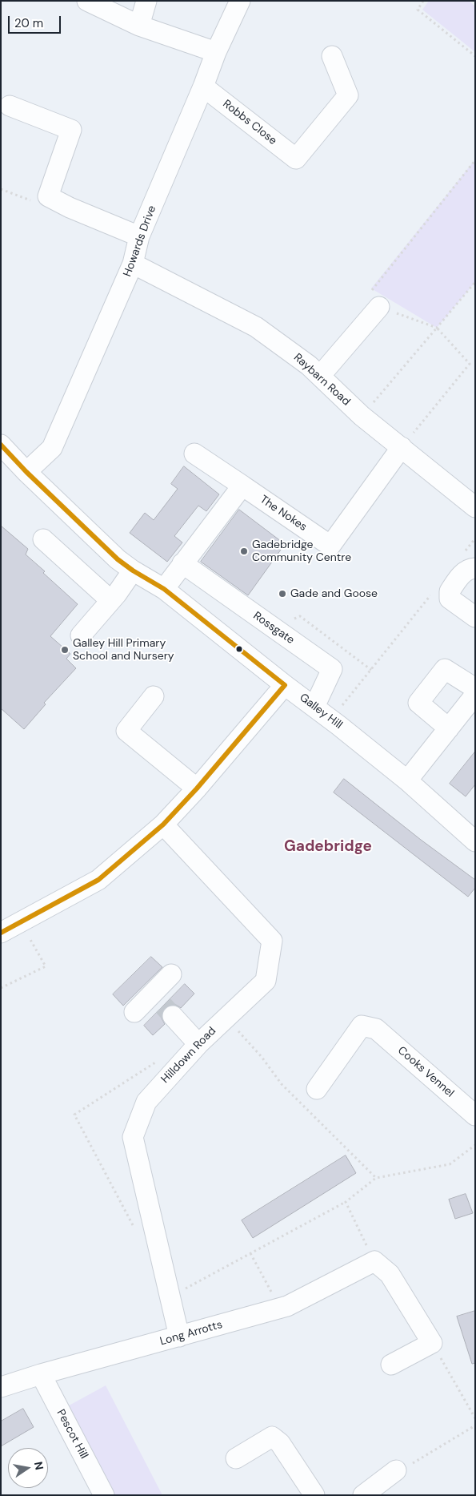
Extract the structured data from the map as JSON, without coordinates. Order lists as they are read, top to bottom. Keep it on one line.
{"streets":{"street":["Robbs Close","Howards Drive","Raybarn Road","The Nokes","Rossgate","Galley Hill","Hilldown Road","Cooks Vennel","Long Arrotts","Pescot Hill"]},"crossings":[["Robbs Close","Howards Drive"],["Howards Drive","Raybarn Road"],["Howards Drive","Galley Hill"],["Raybarn Road","The Nokes"],["Rossgate","Galley Hill"],["Hilldown Road","Long Arrotts"],["Long Arrotts","Pescot Hill"]],"districts":["Gadebridge"],"places":["Gadebridge Community Centre","Gade and Goose","Galley Hill Primary School and Nursery"],"scale_bar":"20 m","north":"right"}
